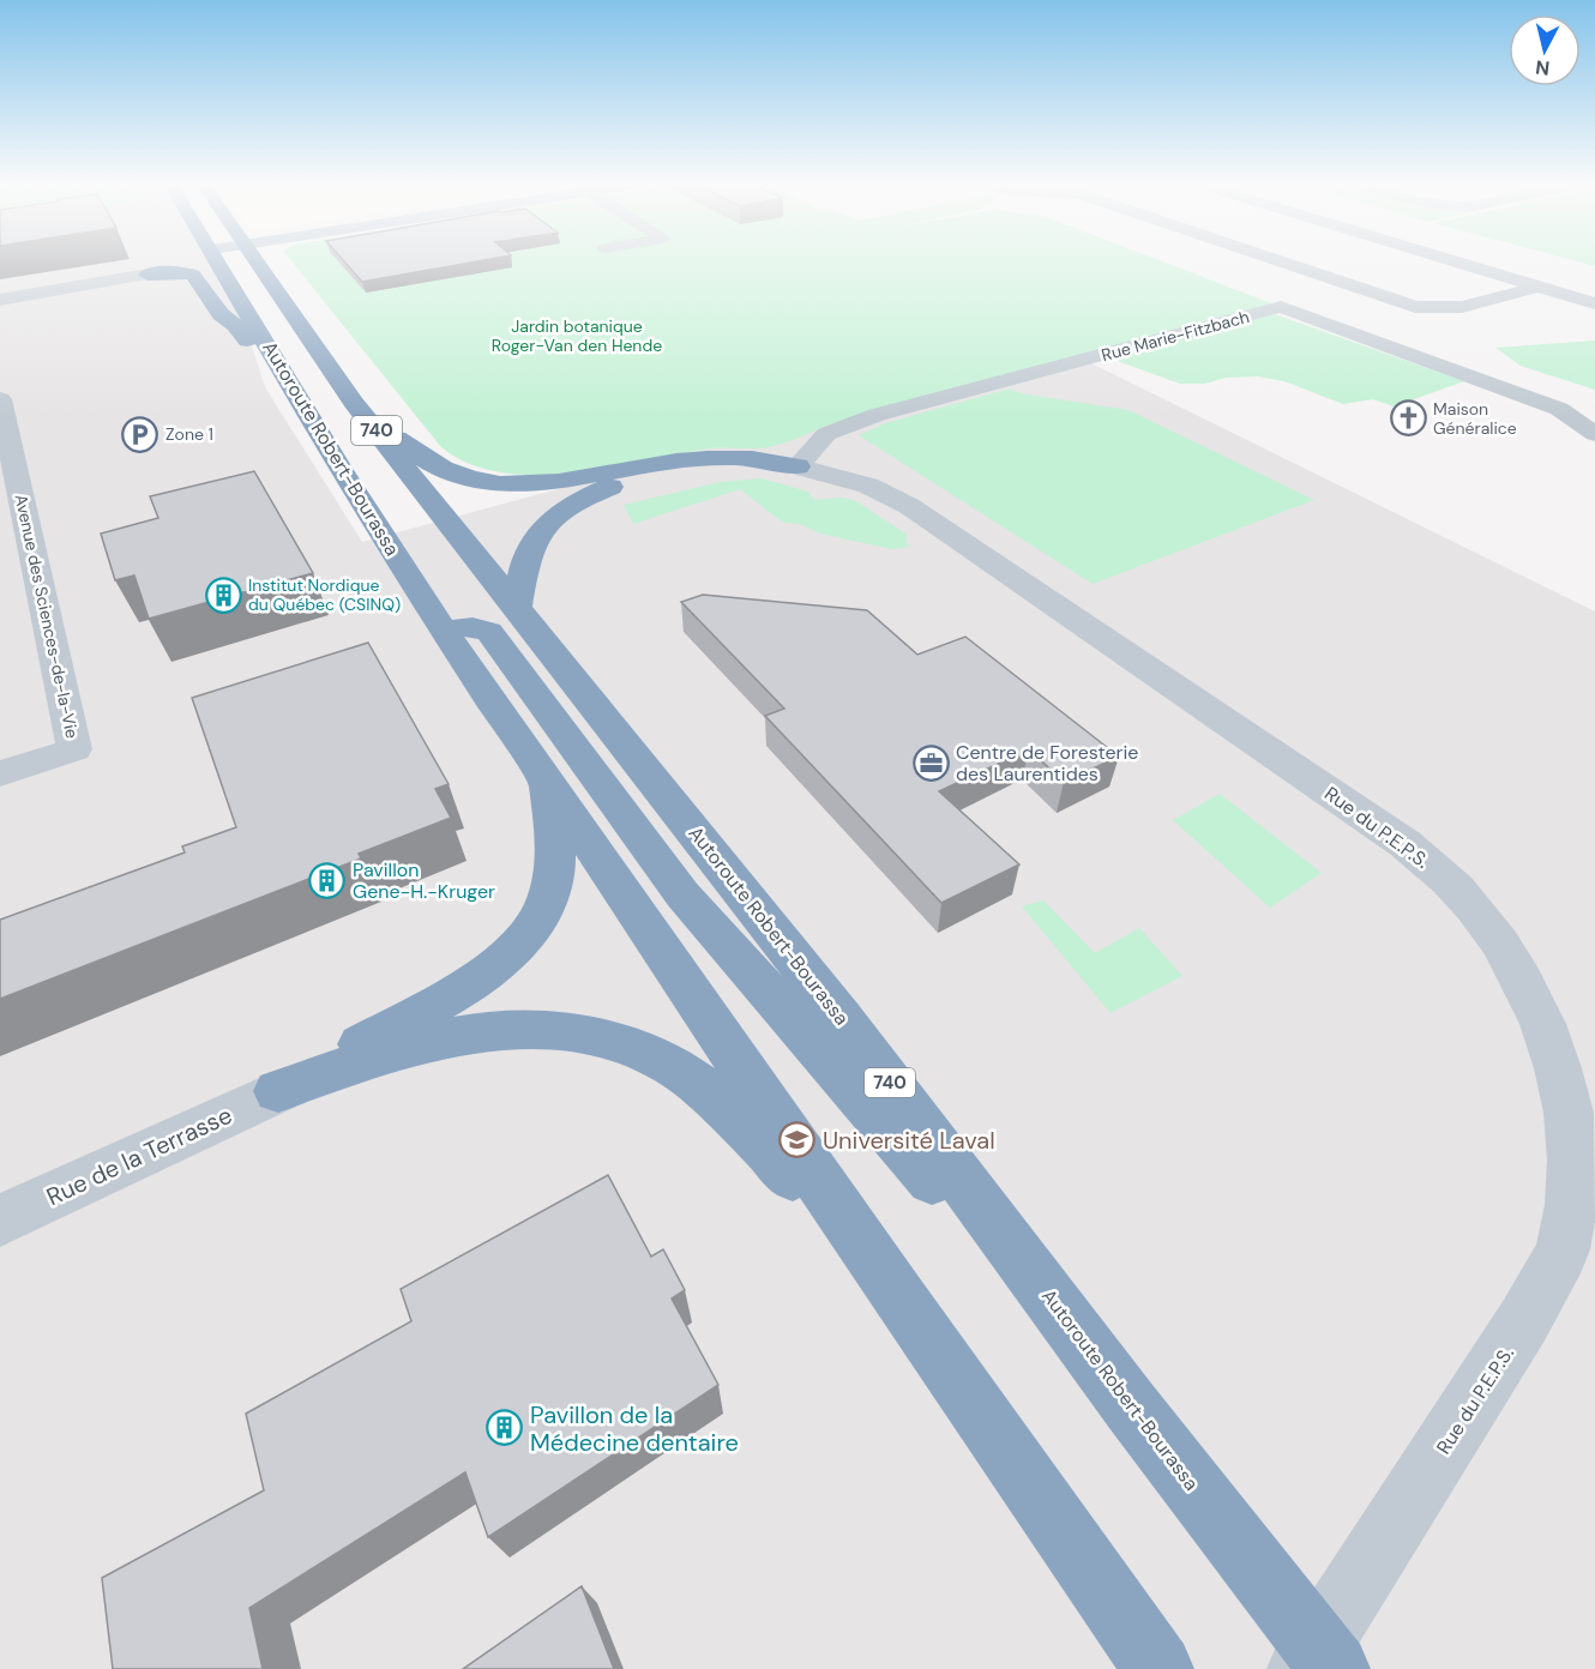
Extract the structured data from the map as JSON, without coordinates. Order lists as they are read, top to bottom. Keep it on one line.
{"streets":{"highway":["740","Autoroute Robert-Bourassa"],"street":["Rue Marie-Fitzbach","Avenue des Sciences-de-la-Vie","Rue du P.E.P.S.","Rue de la Terrasse"]},"crossings":[["Rue Marie-Fitzbach","Rue du P.E.P.S."]],"parks":["Jardin botanique Roger-Van den Hende"],"places":{"church":["Maison Généralice"],"parking":["Zone 1"],"building":["Institut Nordique du Québec (CSINQ)","Pavillon Gene-H.-Kruger","Pavillon de la Médecine dentaire"],"office":["Centre de Foresterie des Laurentides"],"school or university":["Université Laval"]},"north":"bottom"}
